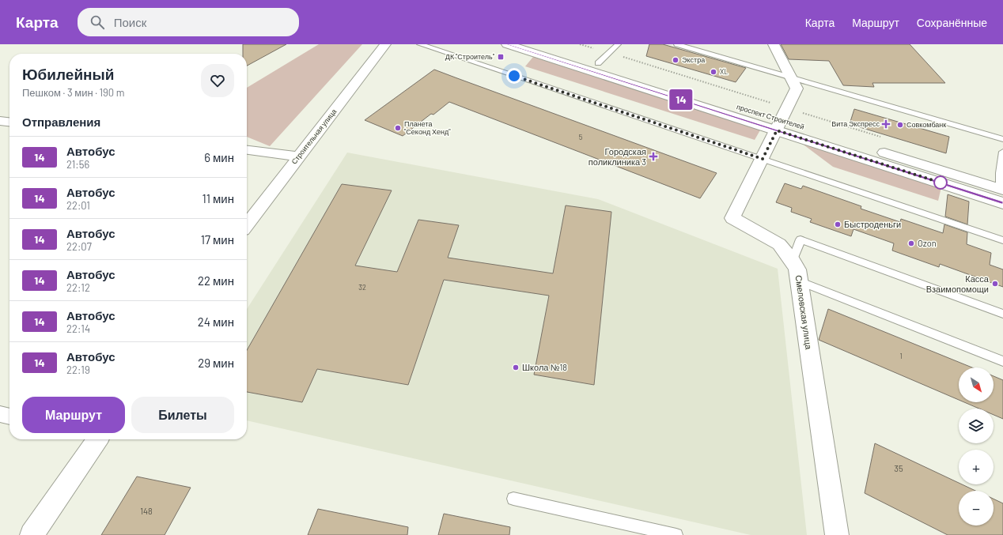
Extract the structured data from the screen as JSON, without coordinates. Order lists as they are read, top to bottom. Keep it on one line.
{"streets":{"street":["проспект Строителей","Строительная улица","Смеловская улица"]},"crossings":[["проспект Строителей","Смеловская улица"]],"places":{"transit":["ДК \"Строитель\""],"other":["Экстра","XL","Совкомбанк","Планета \"Секонд Хенд\"","Быстроденьги","Ozon","Касса Взаимопомощи","Школа №18"],"health":["Вита Экспресс","Городская поликлиника 3"]},"lines":["bus line 14"],"house_numbers":["5","32","1","35","148"],"north":"bottom right","page":{"header":"Карта","search":"Поиск","nav":["Карта","Маршрут","Сохранённые"],"on_map":"14","heading":[["Юбилейный","Пешком · 3 мин · 190 m"],"Отправления"],"list":[{"mark":"14","name":"Автобус","note":"21:56","value":"6 мин"},{"mark":"14","name":"Автобус","note":"22:01","value":"11 мин"},{"mark":"14","name":"Автобус","note":"22:07","value":"17 мин"},{"mark":"14","name":"Автобус","note":"22:12","value":"22 мин"},{"mark":"14","name":"Автобус","note":"22:14","value":"24 мин"},{"mark":"14","name":"Автобус","note":"22:19","value":"29 мин"}],"map_buttons":["+","−"],"buttons":["Маршрут","Билеты"]}}
